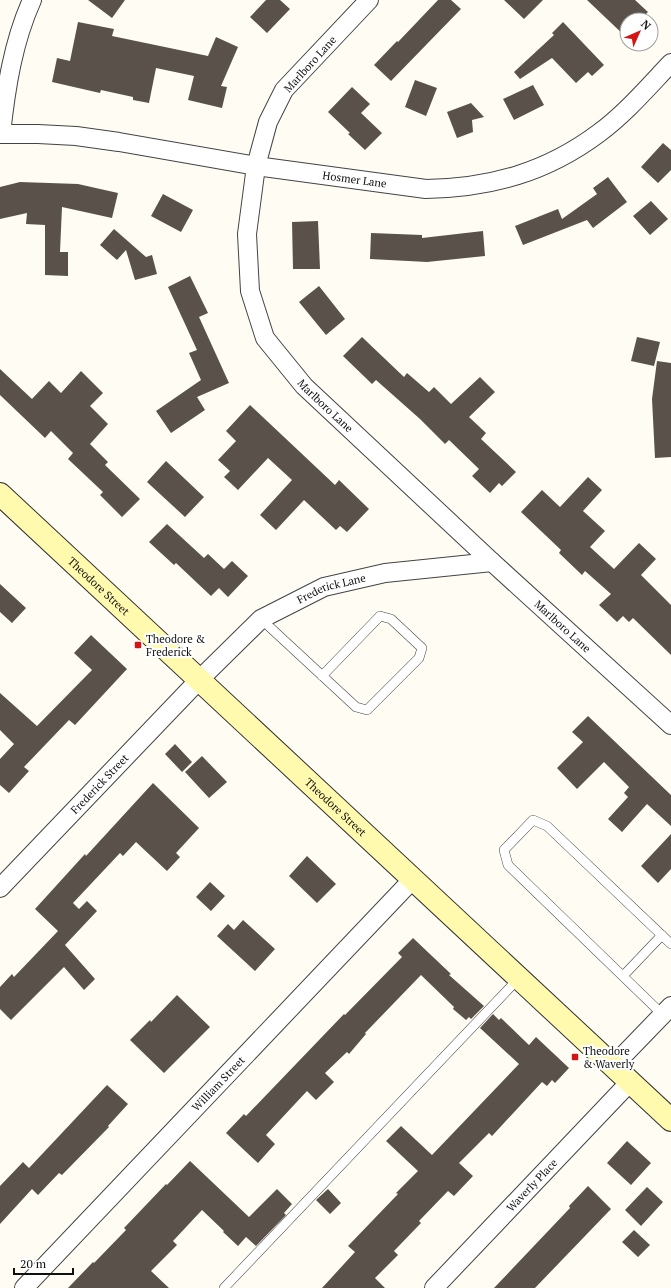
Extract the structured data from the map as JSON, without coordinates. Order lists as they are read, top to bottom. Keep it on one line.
{"streets":{"main road":["Theodore Street"],"street":["Marlboro Lane","Hosmer Lane","Frederick Lane","Frederick Street","William Street","Waverly Place"]},"crossings":[["Marlboro Lane","Hosmer Lane"],["Marlboro Lane","Frederick Lane"],["Theodore Street","Frederick Lane"],["Theodore Street","Frederick Street"],["Theodore Street","William Street"],["Theodore Street","Waverly Place"],["Frederick Lane","Frederick Street"]],"places":{"transit":["Theodore & Frederick","Theodore & Waverly"]},"scale_bar":"20 m","north":"top right"}
